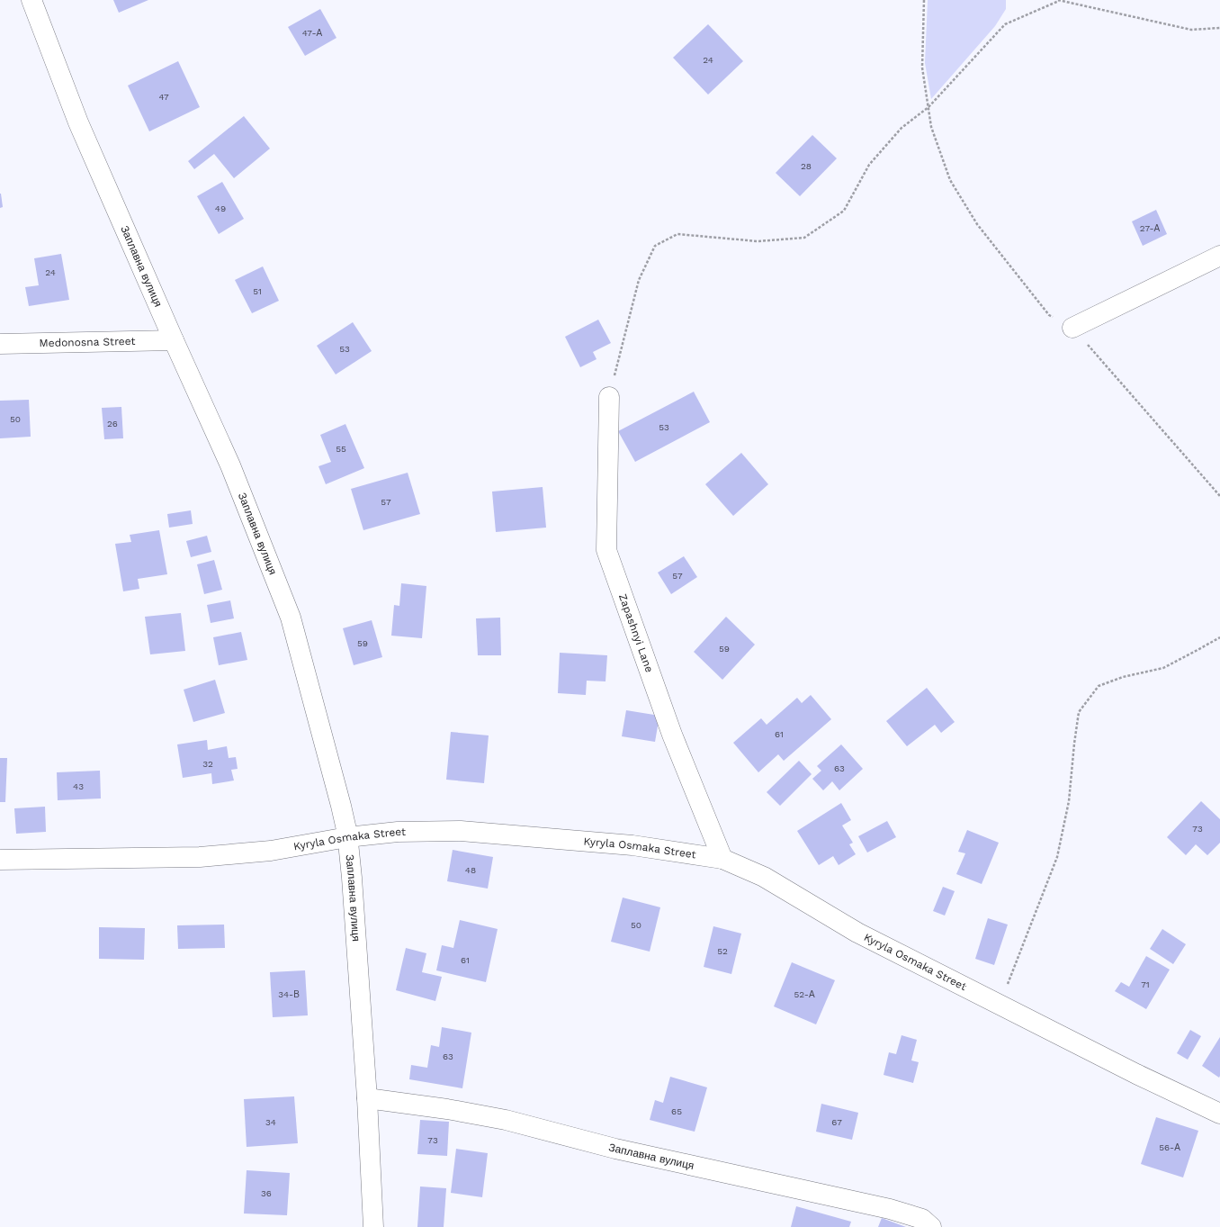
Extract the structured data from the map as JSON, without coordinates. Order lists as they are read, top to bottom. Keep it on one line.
{"streets":{"street":["Заплавна вулиця","Medonosna Street","Zapashnyi Lane","Kyryla Osmaka Street"]},"crossings":[["Заплавна вулиця","Medonosna Street"],["Заплавна вулиця","Kyryla Osmaka Street"],["Zapashnyi Lane","Kyryla Osmaka Street"]],"house_numbers":["47-А","24","47","28","49","27-А","24","51","53","50","26","53","55","57","57","59","59","61","32","63","43","73","48","50","52","61","71","34-В","52-А","63","65","34","67","73","56-А","36"]}
